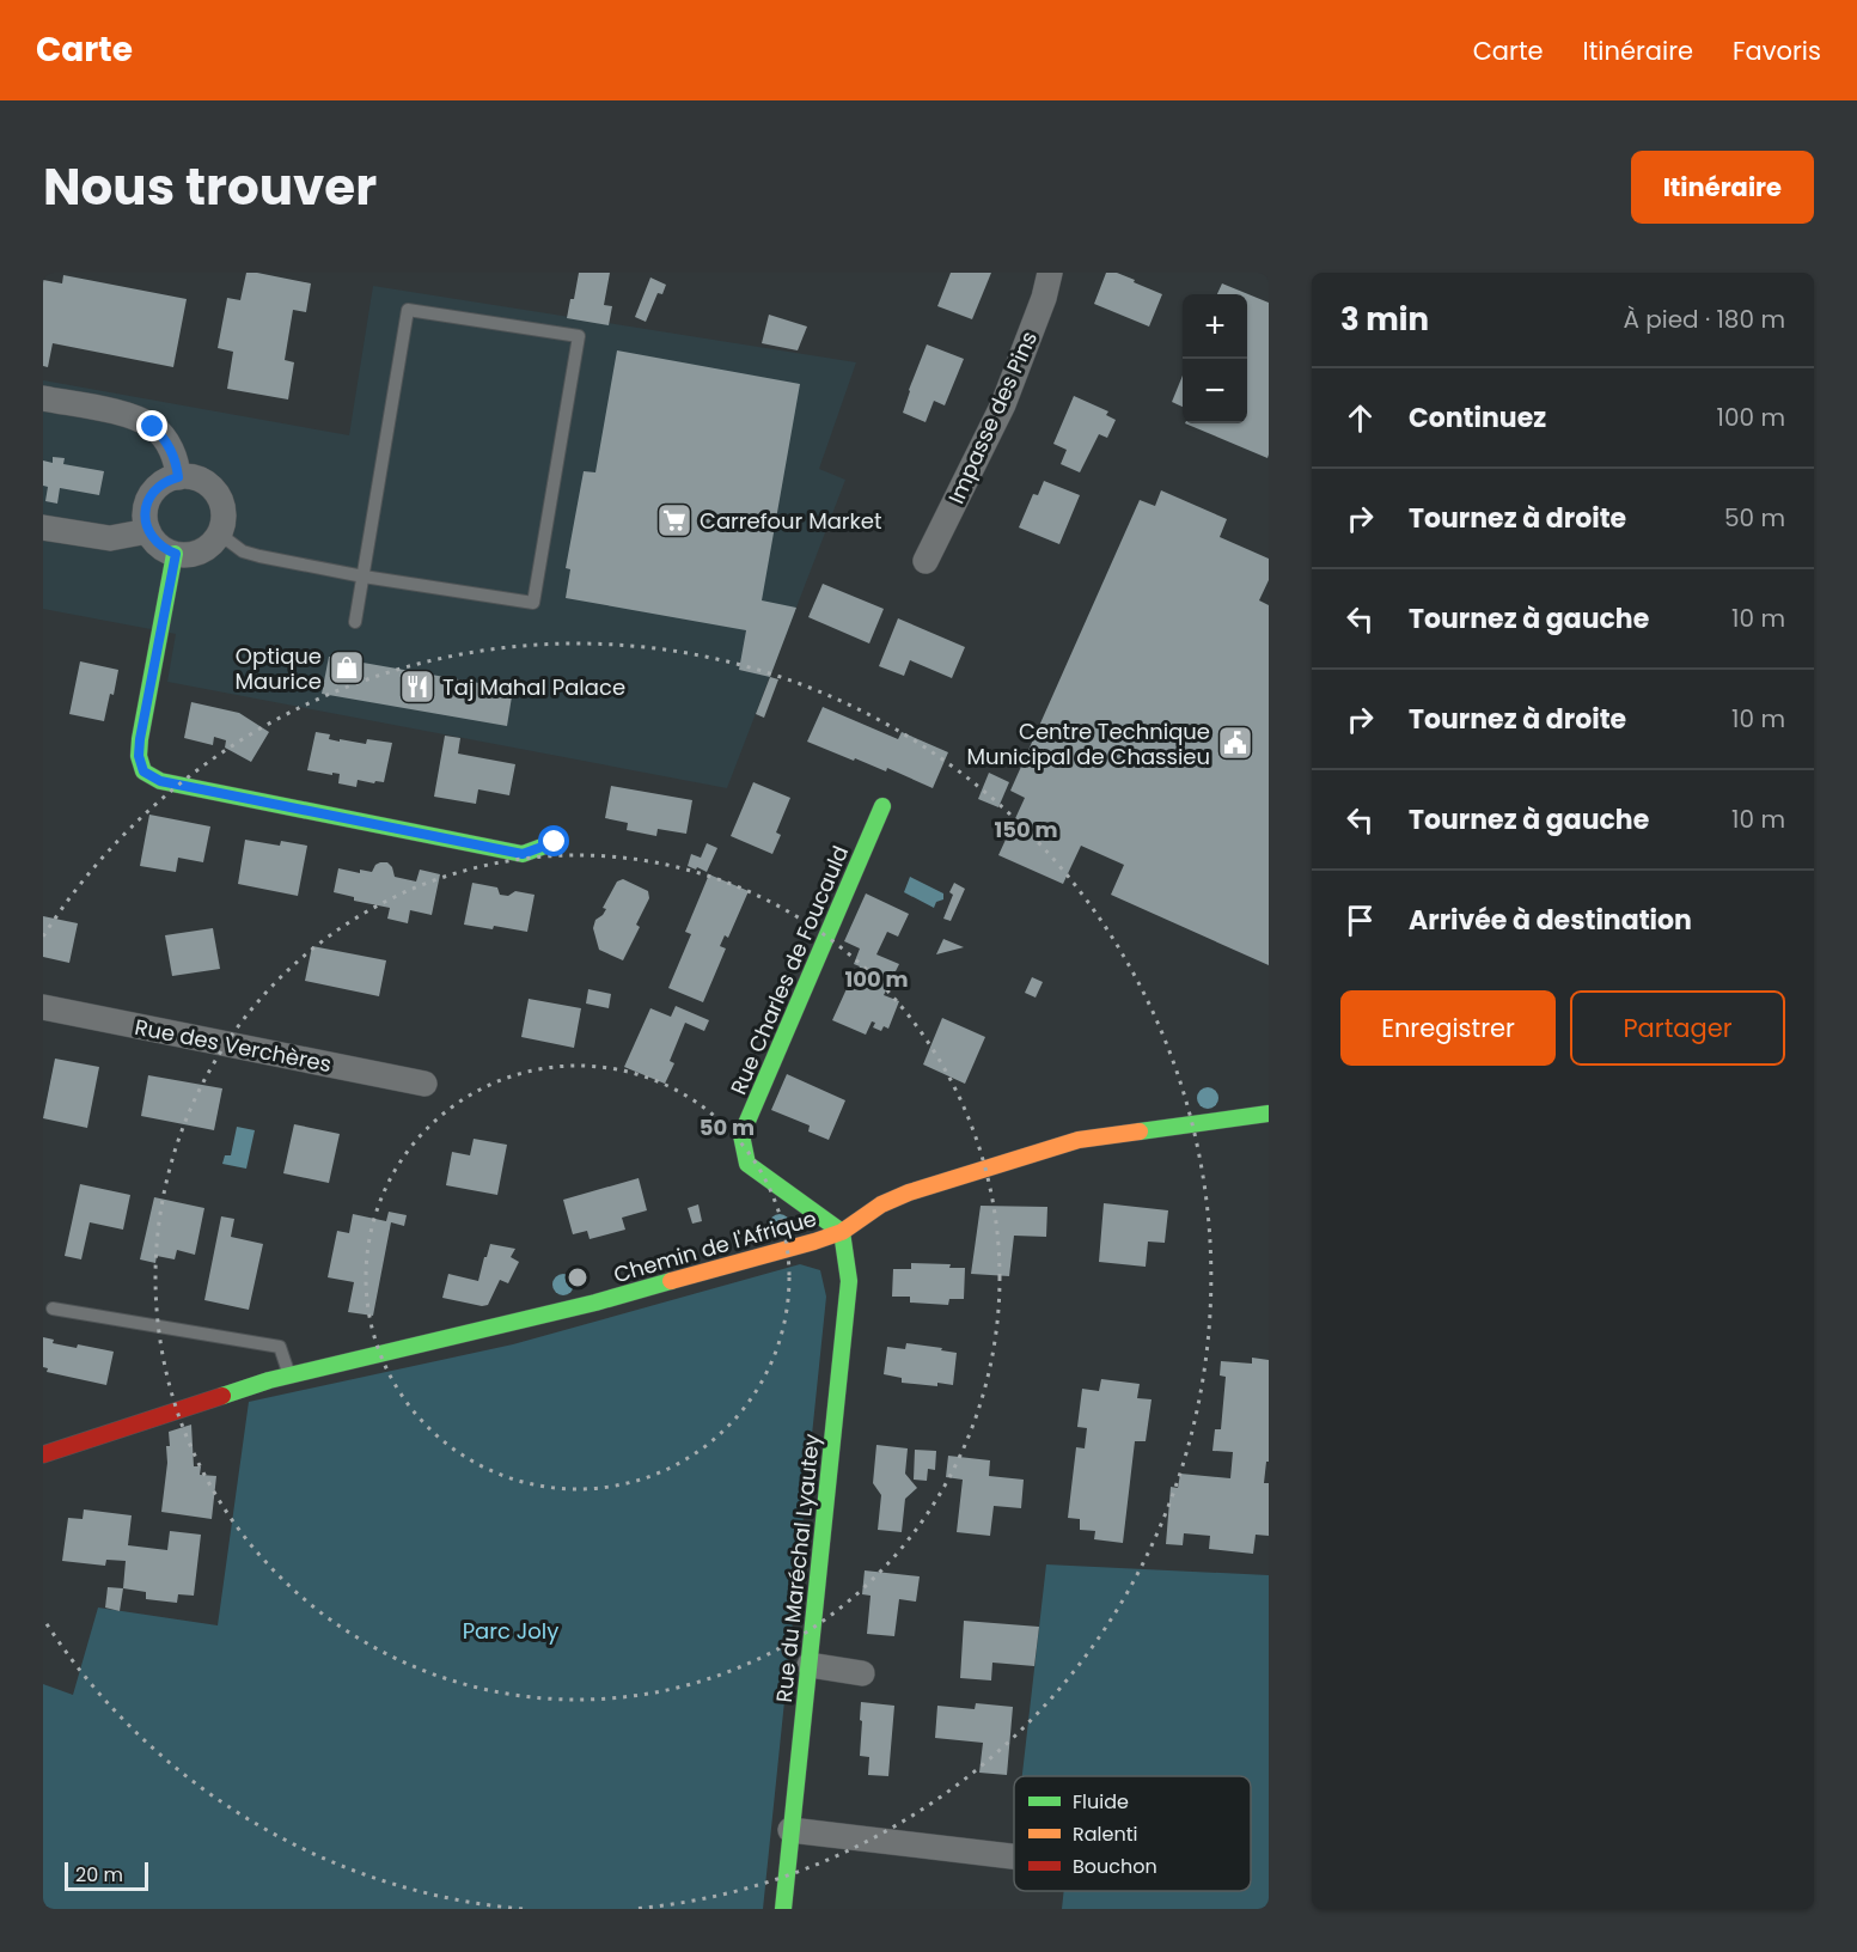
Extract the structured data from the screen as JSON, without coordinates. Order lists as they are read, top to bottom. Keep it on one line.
{"streets":{"street":["Impasse des Pins","Rue Charles de Foucauld","Rue des Verchères","Chemin de l'Afrique","Rue du Maréchal Lyautey"]},"crossings":[["Rue Charles de Foucauld","Chemin de l'Afrique"],["Rue Charles de Foucauld","Rue du Maréchal Lyautey"],["Chemin de l'Afrique","Rue du Maréchal Lyautey"]],"parks":["Parc Joly"],"places":{"supermarket":["Carrefour Market"],"shop":["Optique Maurice"],"restaurant":["Taj Mahal Palace"],"public building":["Centre Technique Municipal de Chassieu"]},"legend":["Fluide","Ralenti","Bouchon"],"scale_bar":"20 m","page":{"header":"Carte","nav":["Carte","Itinéraire","Favoris"],"title":"Nous trouver","buttons":["Itinéraire",["Enregistrer","Partager"]],"heading":["3 min","À pied · 180 m"],"map_buttons":["+","−"],"list":[["Continuez","100 m"],["Tournez à droite","50 m"],["Tournez à gauche","10 m"],["Tournez à droite","10 m"],["Tournez à gauche","10 m"],"Arrivée à destination"],"scale":"20 m"},"rings":["150 m","100 m","50 m"]}
